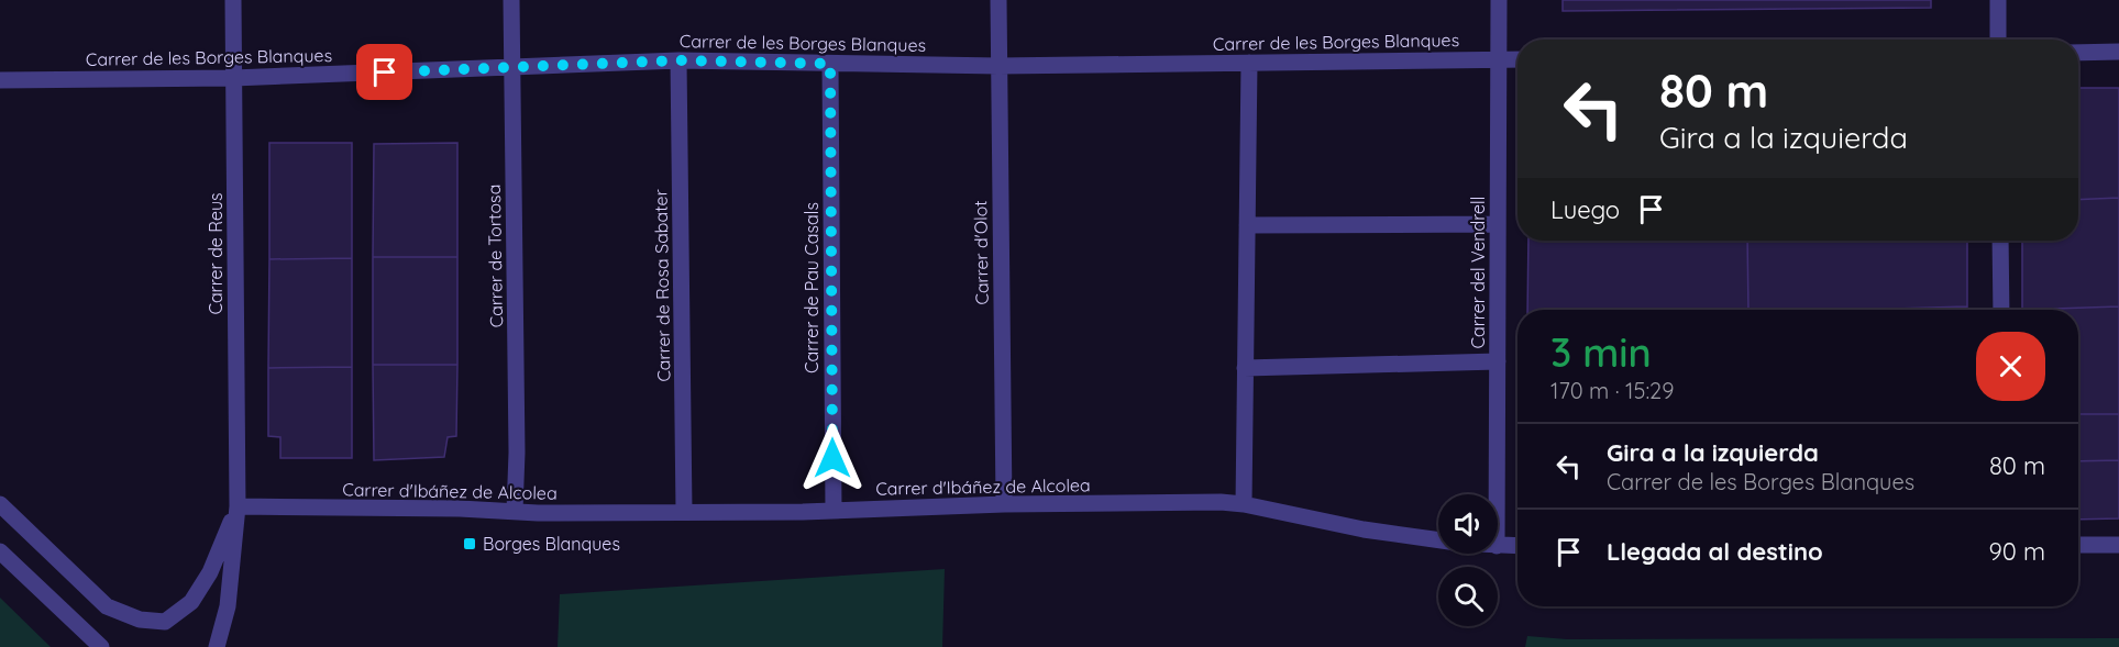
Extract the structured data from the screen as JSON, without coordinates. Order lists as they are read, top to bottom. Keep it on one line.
{"streets":{"street":["Carrer de les Borges Blanques","Carrer d'Olot","Carrer de Reus","Carrer de Tortosa","Carrer del Vendrell","Carrer de Rosa Sabater","Carrer de Pau Casals","Carrer d'Ibáñez de Alcolea"]},"crossings":[["Carrer de les Borges Blanques","Carrer d'Olot"],["Carrer de les Borges Blanques","Carrer de Reus"],["Carrer de les Borges Blanques","Carrer de Tortosa"],["Carrer de les Borges Blanques","Carrer del Vendrell"],["Carrer de les Borges Blanques","Carrer de Rosa Sabater"],["Carrer de les Borges Blanques","Carrer de Pau Casals"],["Carrer d'Olot","Carrer d'Ibáñez de Alcolea"],["Carrer de Reus","Carrer d'Ibáñez de Alcolea"],["Carrer de Tortosa","Carrer d'Ibáñez de Alcolea"],["Carrer de Rosa Sabater","Carrer d'Ibáñez de Alcolea"],["Carrer de Pau Casals","Carrer d'Ibáñez de Alcolea"]],"places":{"transit":["Borges Blanques"]},"page":{"turn":["80 m","Gira a la izquierda"],"then":"Luego","heading":["3 min","170 m · 15:29"],"list":[{"name":"Gira a la izquierda","note":"Carrer de les Borges Blanques","value":"80 m"},{"name":"Llegada al destino","value":"90 m"}]}}
